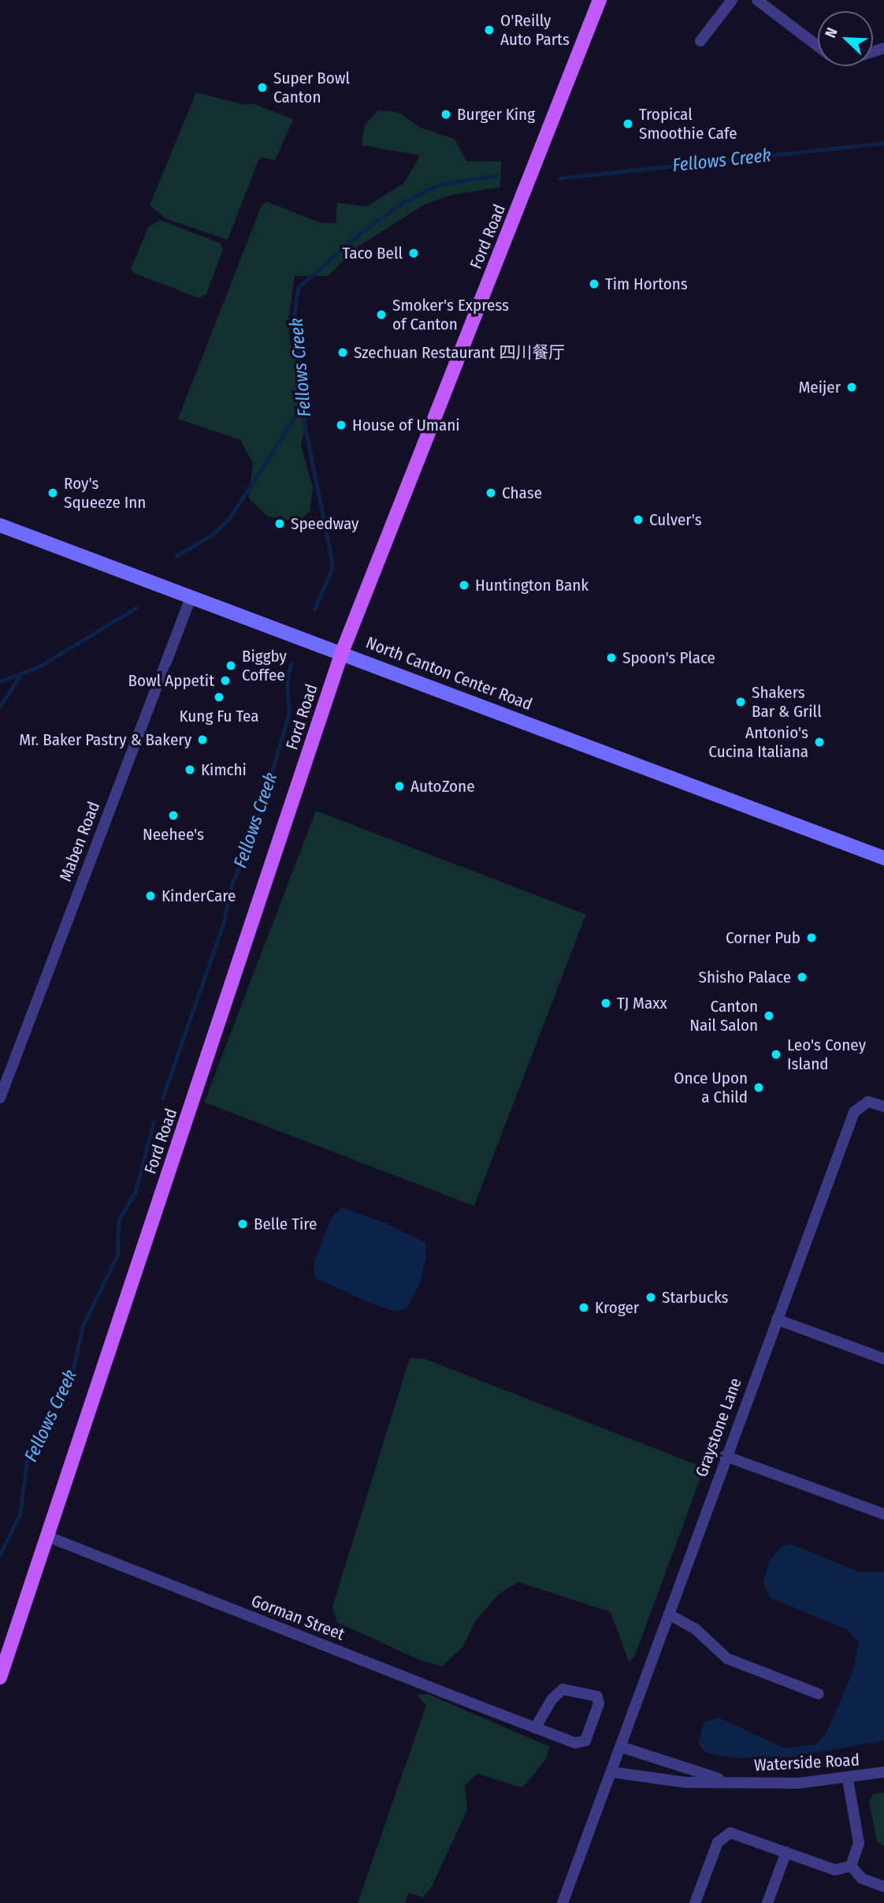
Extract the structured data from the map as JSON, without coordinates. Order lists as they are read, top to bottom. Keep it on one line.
{"streets":{"main road":["Ford Road","North Canton Center Road"],"street":["Maben Road","Graystone Lane","Gorman Street","Waterside Road"]},"crossings":[["Ford Road","North Canton Center Road"],["Ford Road","Gorman Street"],["North Canton Center Road","Maben Road"],["Graystone Lane","Waterside Road"]],"water":["Fellows Creek"],"places":["O'Reilly Auto Parts","Super Bowl Canton","Burger King","Tropical Smoothie Cafe","Taco Bell","Tim Hortons","Smoker's Express of Canton","Szechuan Restaurant 四川餐厅","Meijer","House of Umani","Roy's Squeeze Inn","Chase","Culver's","Speedway","Huntington Bank","Spoon's Place","Biggby Coffee","Bowl Appetit","Kung Fu Tea","Shakers Bar & Grill","Mr. Baker Pastry & Bakery","Antonio's Cucina Italiana","Kimchi","AutoZone","Neehee's","KinderCare","Corner Pub","Shisho Palace","TJ Maxx","Canton Nail Salon","Leo's Coney Island","Once Upon a Child","Belle Tire","Starbucks","Kroger"],"north":"top left"}
